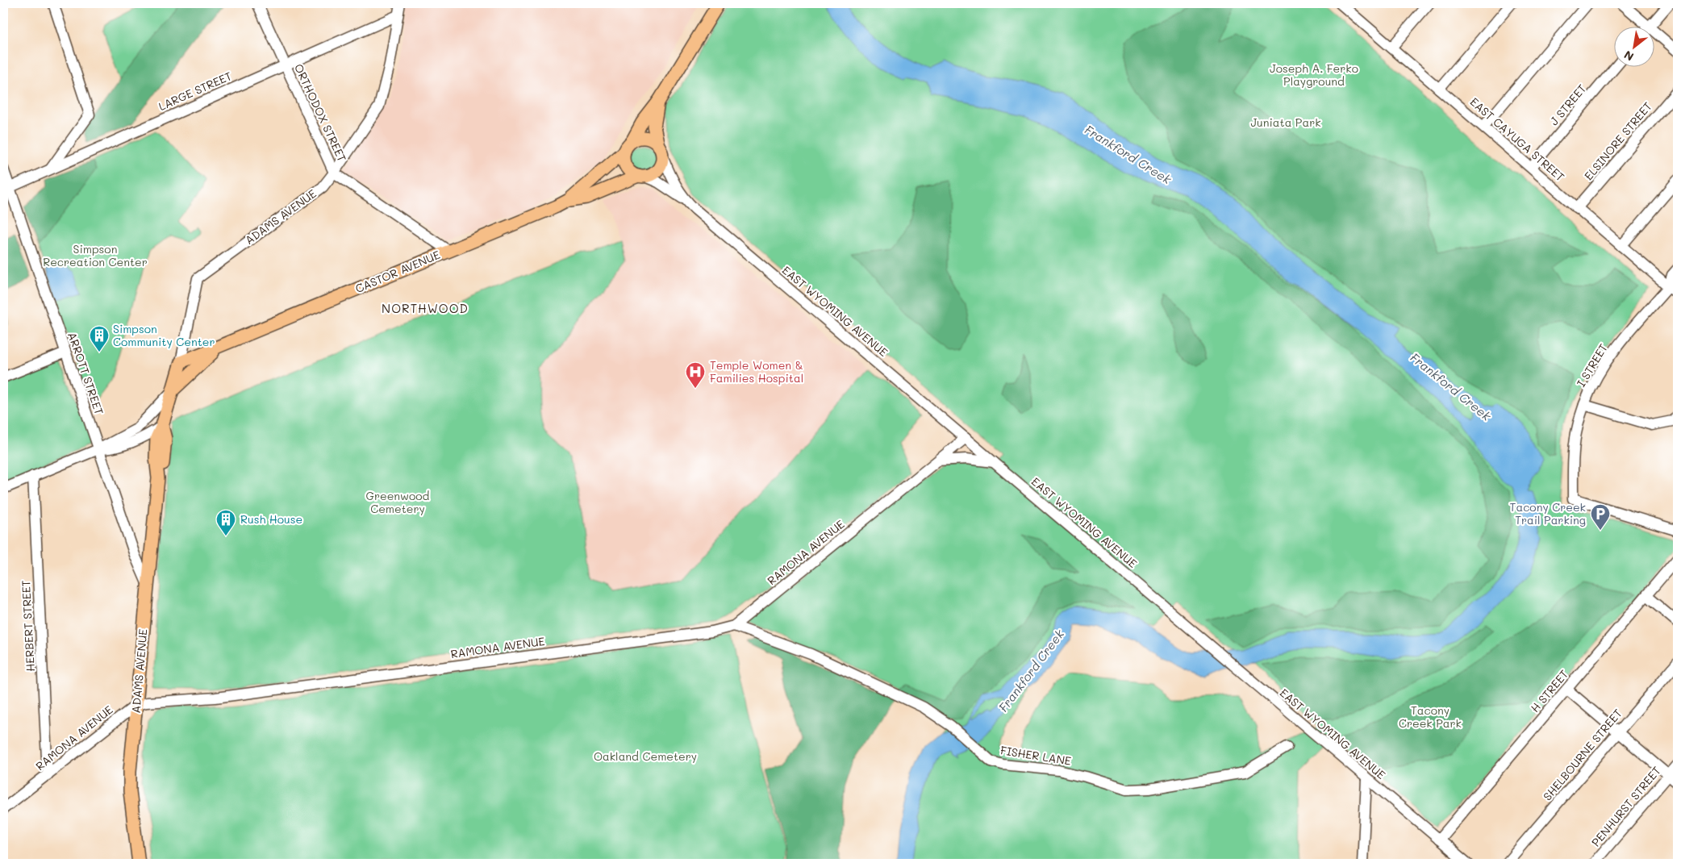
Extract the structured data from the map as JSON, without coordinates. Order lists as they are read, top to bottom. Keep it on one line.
{"streets":{"main road":["ADAMS AVENUE","CASTOR AVENUE"],"street":["LARGE STREET","J STREET","ORTHODOX STREET","EAST CAYUGA STREET","ELSINORE STREET","EAST WYOMING AVENUE","I STREET","ARROTT STREET","RAMONA AVENUE","HERBERT STREET","H STREET","SHELBOURNE STREET","FISHER LANE","PENHURST STREET"]},"crossings":[["LARGE STREET","ORTHODOX STREET"],["LARGE STREET","ADAMS AVENUE"],["LARGE STREET","ARROTT STREET"],["J STREET","EAST CAYUGA STREET"],["ORTHODOX STREET","ADAMS AVENUE"],["ORTHODOX STREET","CASTOR AVENUE"],["EAST CAYUGA STREET","ELSINORE STREET"],["EAST CAYUGA STREET","I STREET"],["ADAMS AVENUE","CASTOR AVENUE"],["ADAMS AVENUE","ARROTT STREET"],["ADAMS AVENUE","RAMONA AVENUE"],["CASTOR AVENUE","EAST WYOMING AVENUE"],["CASTOR AVENUE","ARROTT STREET"],["CASTOR AVENUE","HERBERT STREET"],["EAST WYOMING AVENUE","RAMONA AVENUE"],["EAST WYOMING AVENUE","H STREET"],["RAMONA AVENUE","HERBERT STREET"],["RAMONA AVENUE","FISHER LANE"]],"districts":["NORTHWOOD"],"water":["Frankford Creek"],"parks":["Joseph A. Ferko Playground","Juniata Park","Simpson Recreation Center","Greenwood Cemetery","Tacony Creek Park","Oakland Cemetery"],"places":{"building":["Simpson Community Center","Rush House"],"hospital":["Temple Women & Families Hospital"],"parking":["Tacony Creek Trail Parking"]},"north":"bottom left"}
